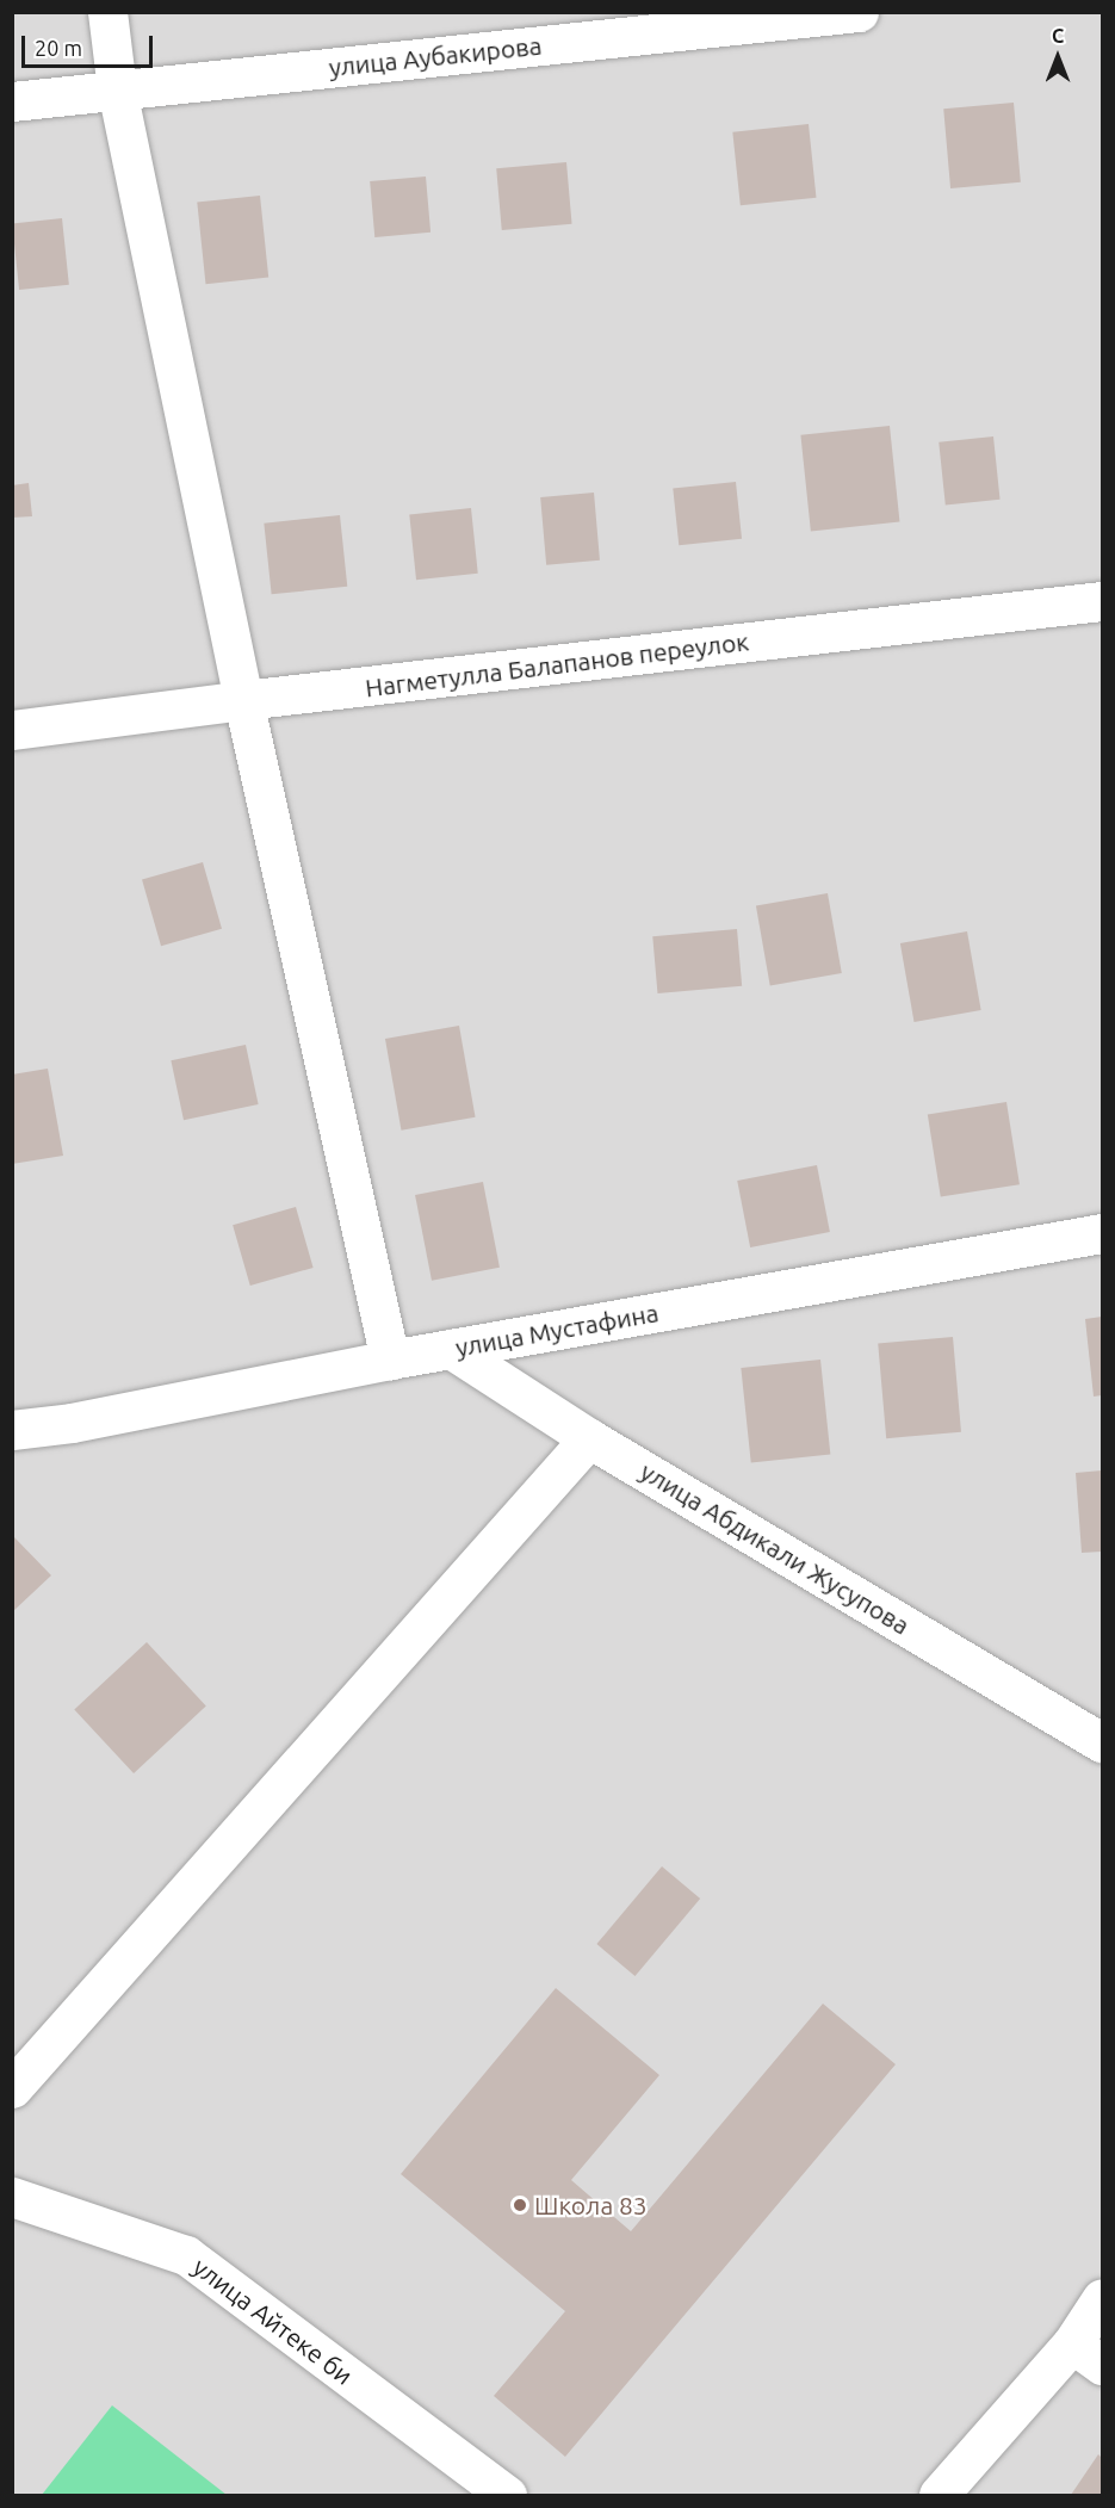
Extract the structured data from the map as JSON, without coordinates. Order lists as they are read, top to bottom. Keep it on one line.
{"streets":{"street":["улица Аубакирова","Нагметулла Балапанов переулок","улица Мустафина","улица Абдикали Жусупова","улица Айтеке би"]},"crossings":[["улица Мустафина","улица Абдикали Жусупова"]],"places":["Школа 83"],"scale_bar":"20 m","north":"top"}
